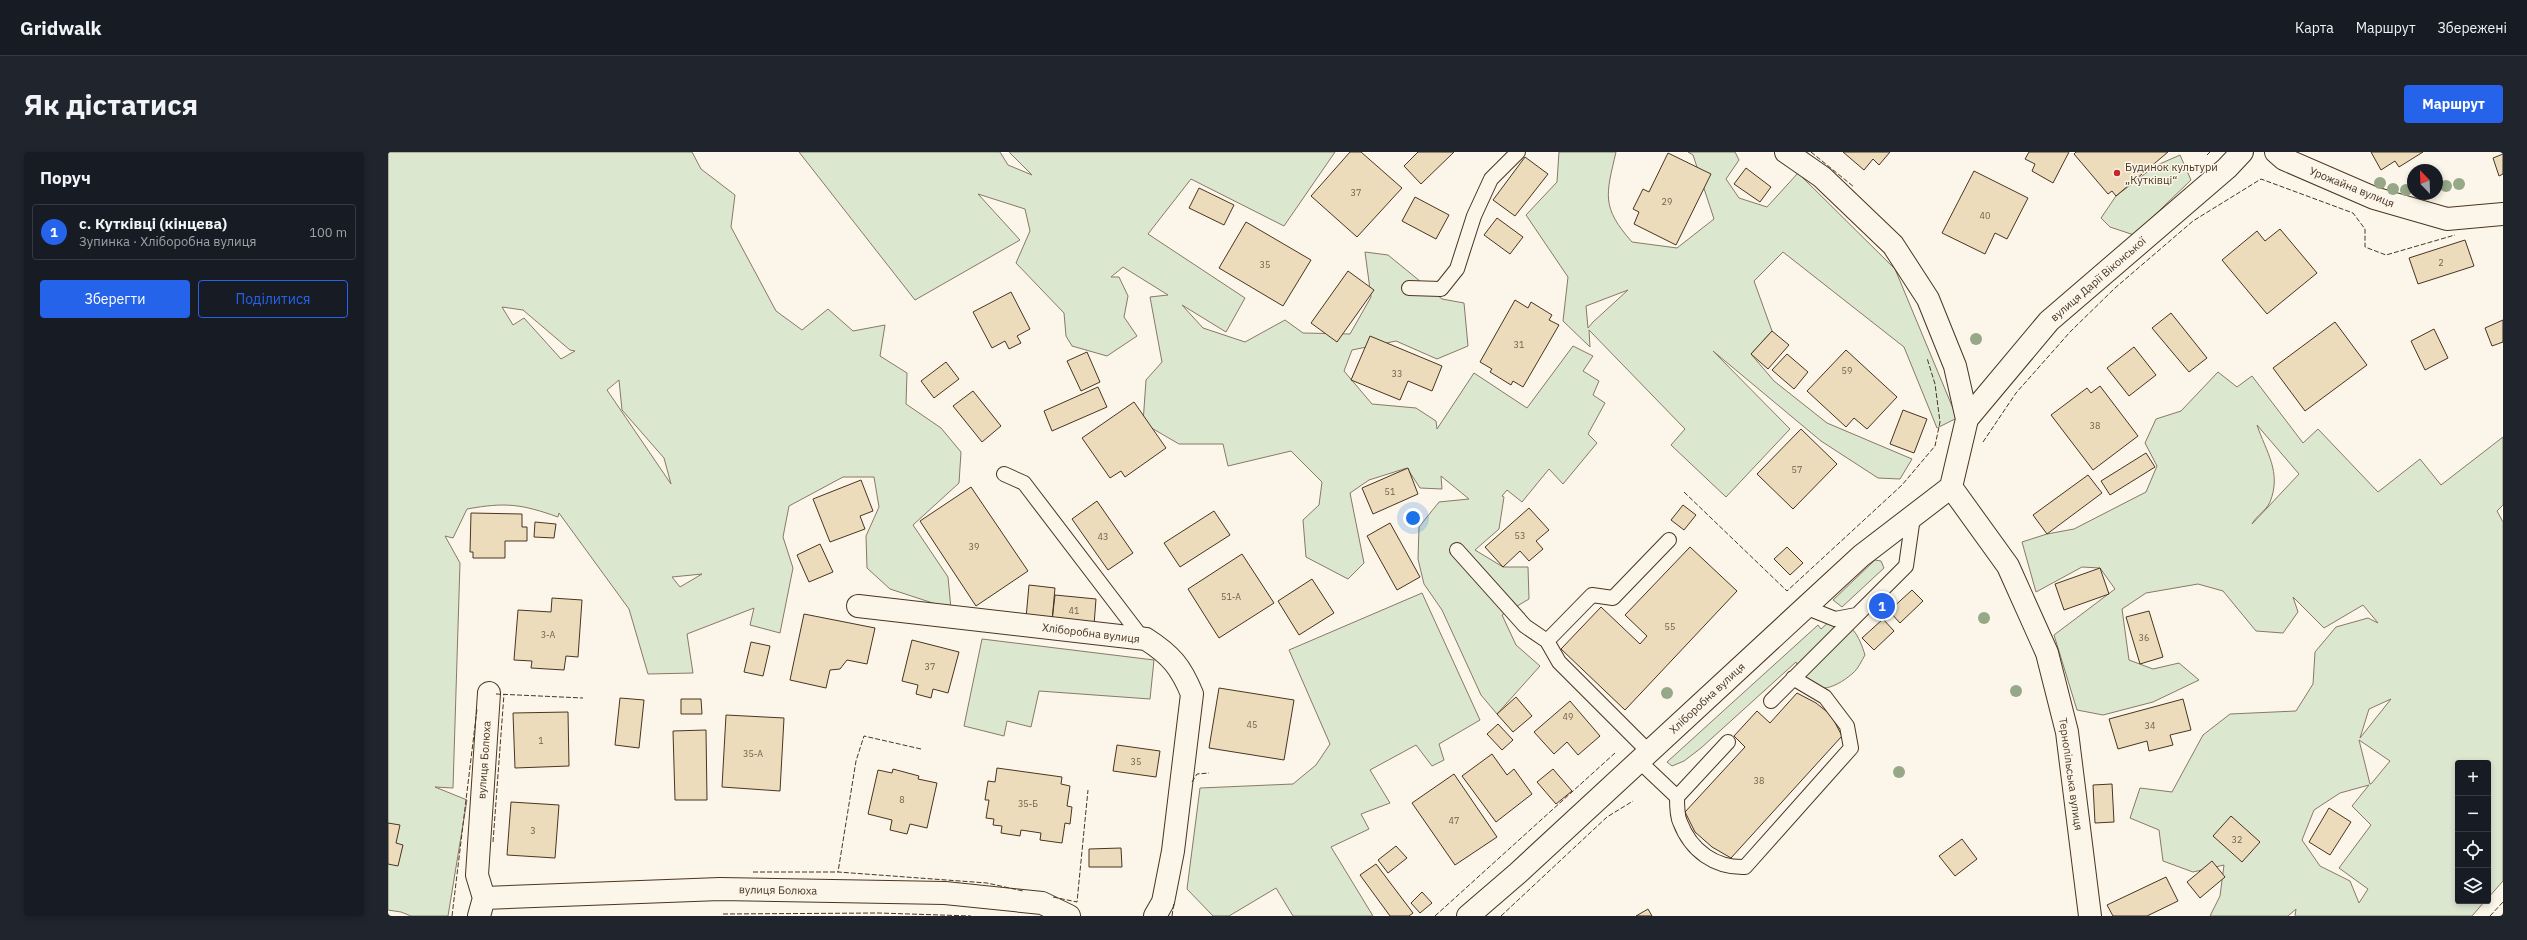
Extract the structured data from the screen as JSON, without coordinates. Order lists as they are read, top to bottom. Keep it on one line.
{"streets":{"street":["Урожайна вулиця","вулиця Дарії Віконської","Хліборобна вулиця","вулиця Болюха","Тернопільська вулиця"]},"crossings":[["Хліборобна вулиця","Тернопільська вулиця"]],"places":["Будинок культури „Кутківці“"],"house_numbers":["37","29","40","2","35","31","59","33","38","57","51","53","43","39","51-А","41","55","3-А","36","37","49","45","34","1","35-А","35","38","8","35-Б","47","3","32"],"north":"top left","page":{"header":"Gridwalk","nav":["Карта","Маршрут","Збережені"],"buttons":["Маршрут",["Зберегти","Поділитися"]],"title":"Як дістатися","heading":"Поруч","list":[{"mark":"1","name":"с. Кутківці (кінцева)","note":"Зупинка · Хліборобна вулиця","value":"100 m"}],"pins":"1","map_buttons":["+","−"]}}
